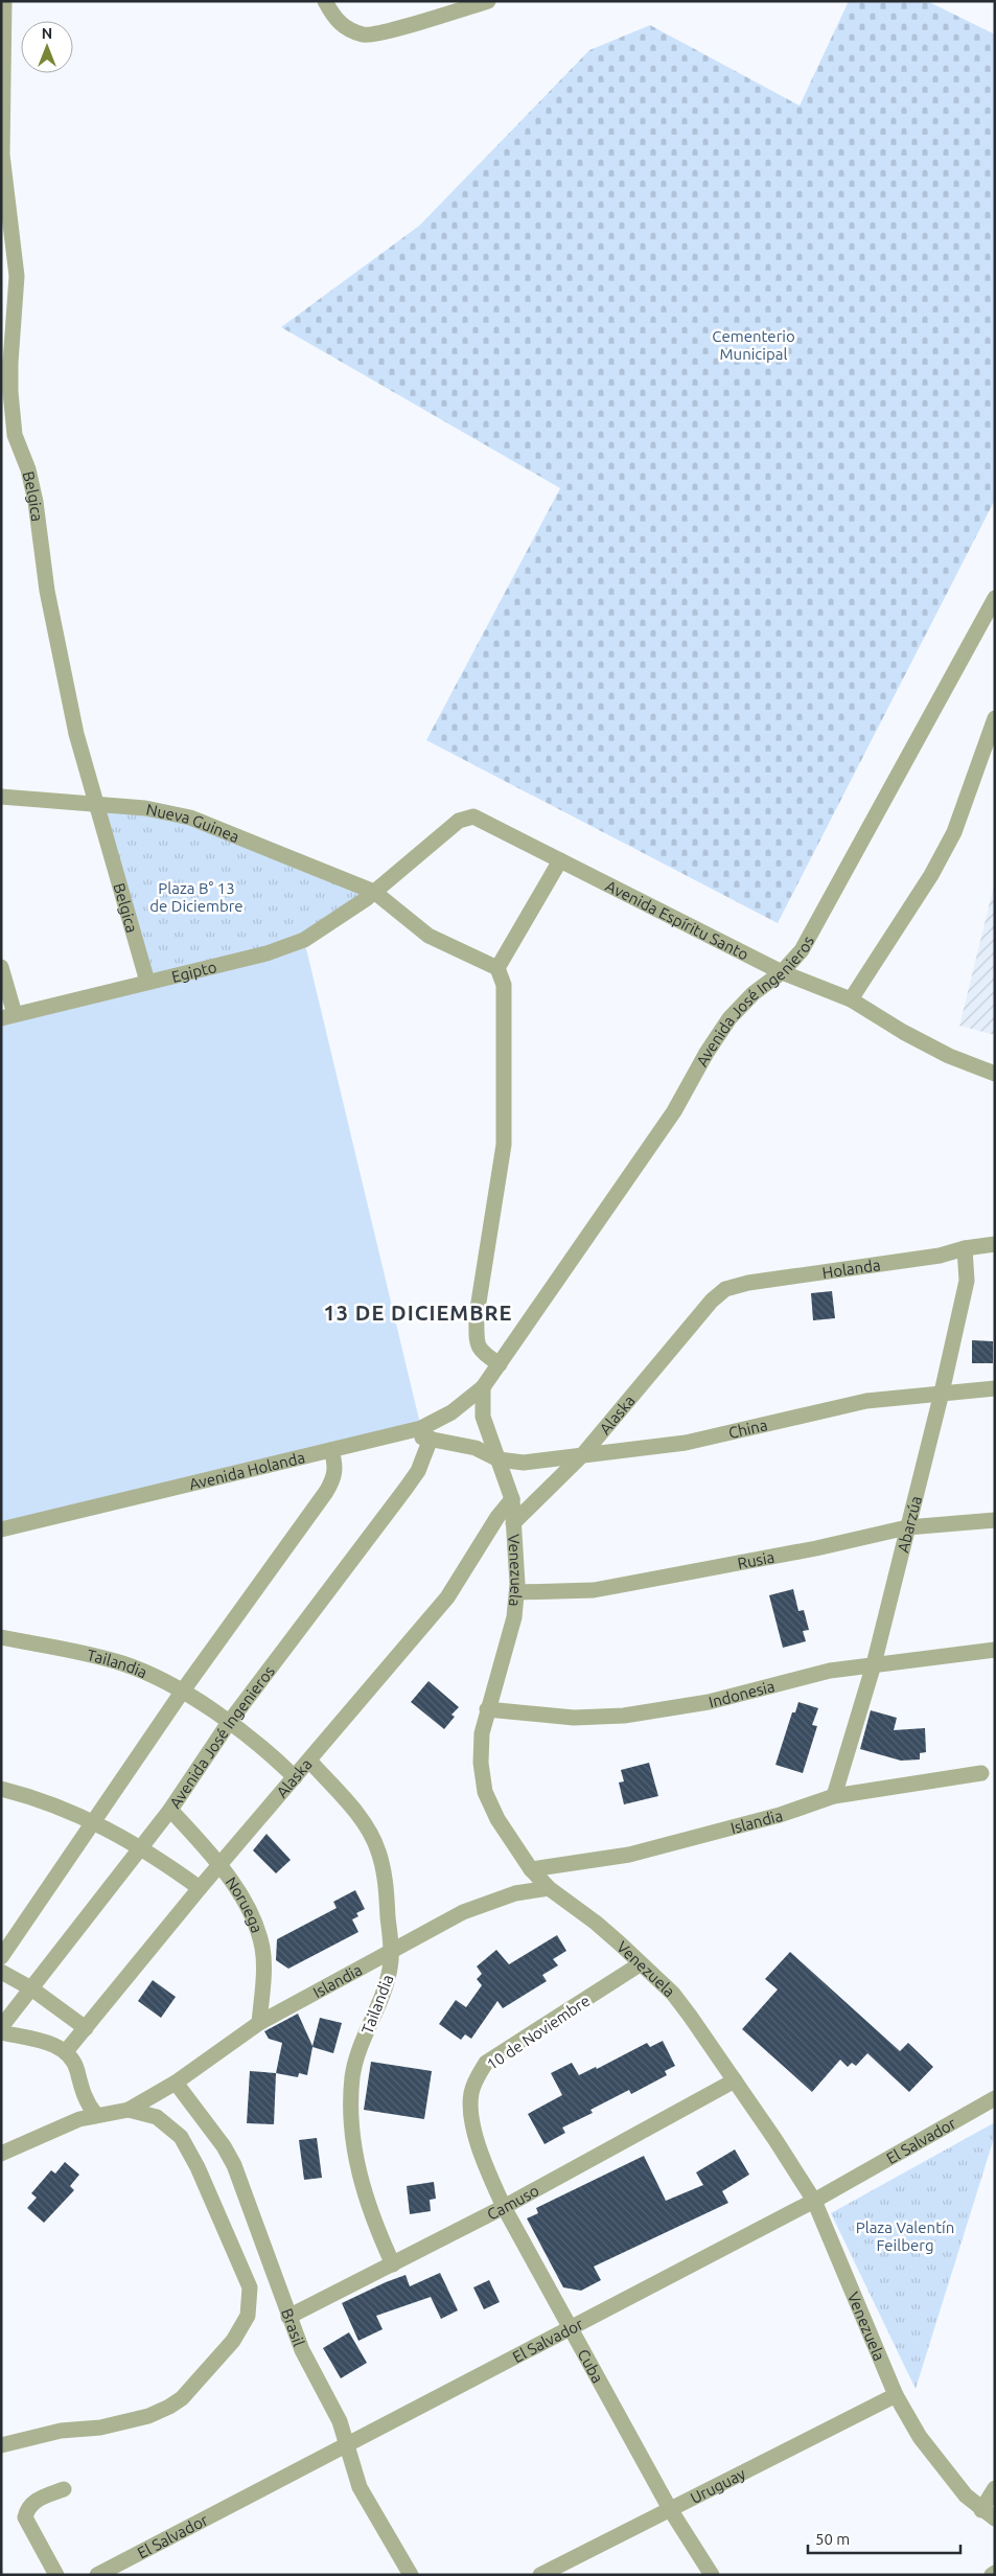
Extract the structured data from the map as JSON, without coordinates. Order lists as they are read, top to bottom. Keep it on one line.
{"streets":{"street":["Belgica","Nueva Guinea","Avenida Espíritu Santo","Egipto","Avenida José Ingenieros","Holanda","Alaska","China","Avenida Holanda","Abarzúa","Rusia","Venezuela","Tailandia","Indonesia","Islandia","Noruega","10 de Noviembre","El Salvador","Camuso","Brasil","Cuba","Uruguay"]},"crossings":[["Belgica","Nueva Guinea"],["Belgica","Egipto"],["Nueva Guinea","Avenida Espíritu Santo"],["Nueva Guinea","Egipto"],["Avenida Espíritu Santo","Egipto"],["Avenida Espíritu Santo","Avenida José Ingenieros"],["Avenida José Ingenieros","China"],["Avenida José Ingenieros","Avenida Holanda"],["Avenida José Ingenieros","Venezuela"],["Avenida José Ingenieros","Tailandia"],["Avenida José Ingenieros","Noruega"],["Holanda","Alaska"],["Holanda","Abarzúa"],["Alaska","China"],["Alaska","Venezuela"],["Alaska","Tailandia"],["Alaska","Noruega"],["China","Avenida Holanda"],["China","Abarzúa"],["China","Venezuela"],["Avenida Holanda","Venezuela"],["Abarzúa","Rusia"],["Abarzúa","Indonesia"],["Abarzúa","Islandia"],["Rusia","Venezuela"],["Venezuela","Indonesia"],["Venezuela","Islandia"],["Venezuela","10 de Noviembre"],["Venezuela","El Salvador"],["Venezuela","Camuso"],["Venezuela","Uruguay"],["Tailandia","Islandia"],["Tailandia","Camuso"],["Islandia","Noruega"],["Islandia","Brasil"],["10 de Noviembre","Cuba"],["El Salvador","Brasil"],["El Salvador","Cuba"],["Camuso","Brasil"],["Camuso","Cuba"],["Cuba","Uruguay"]],"districts":["13 DE DICIEMBRE"],"parks":["Cementerio Municipal","Plaza B° 13 de Diciembre","Plaza Valentín Feilberg"],"scale_bar":"50 m","north":"top"}
